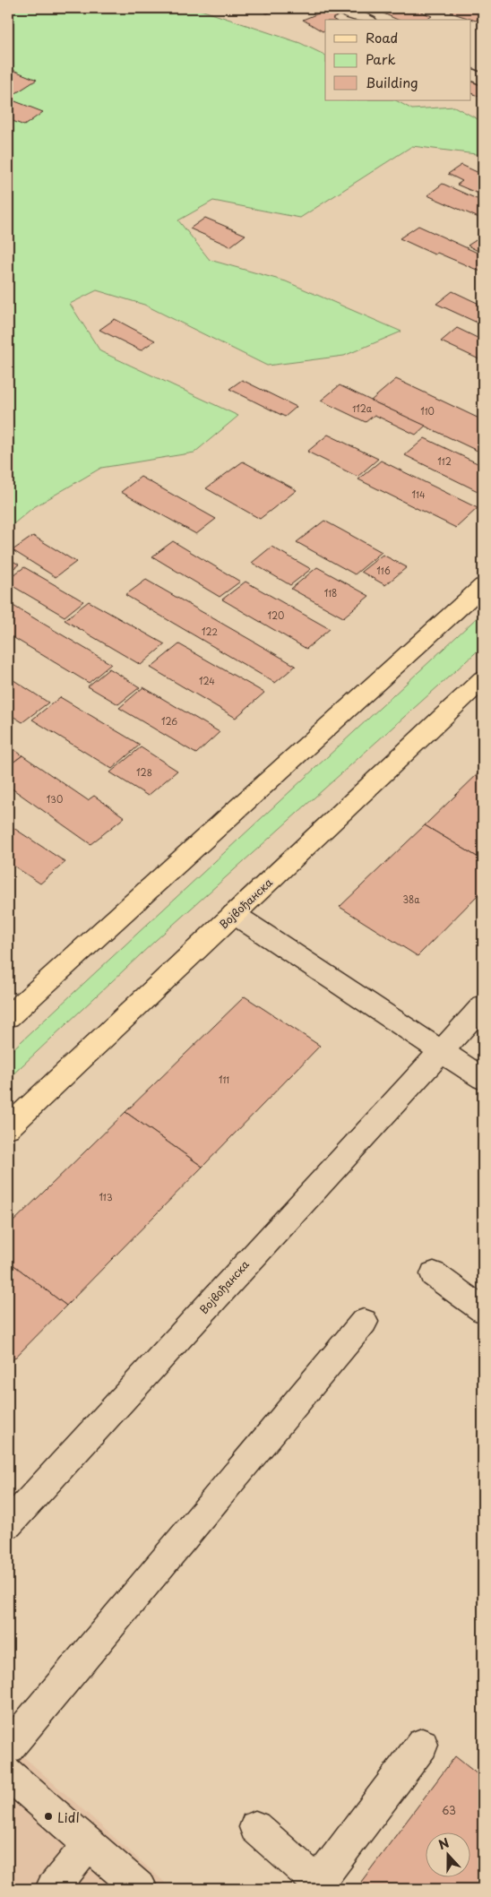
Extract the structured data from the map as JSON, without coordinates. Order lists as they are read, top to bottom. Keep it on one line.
{"streets":{"main road":["Војвођанска"]},"places":["Lidl"],"house_numbers":["112a","110","112","114","116","118","120","122","124","126","128","130","38a","111","113","63"],"legend":["Road","Park","Building"],"north":"top"}
